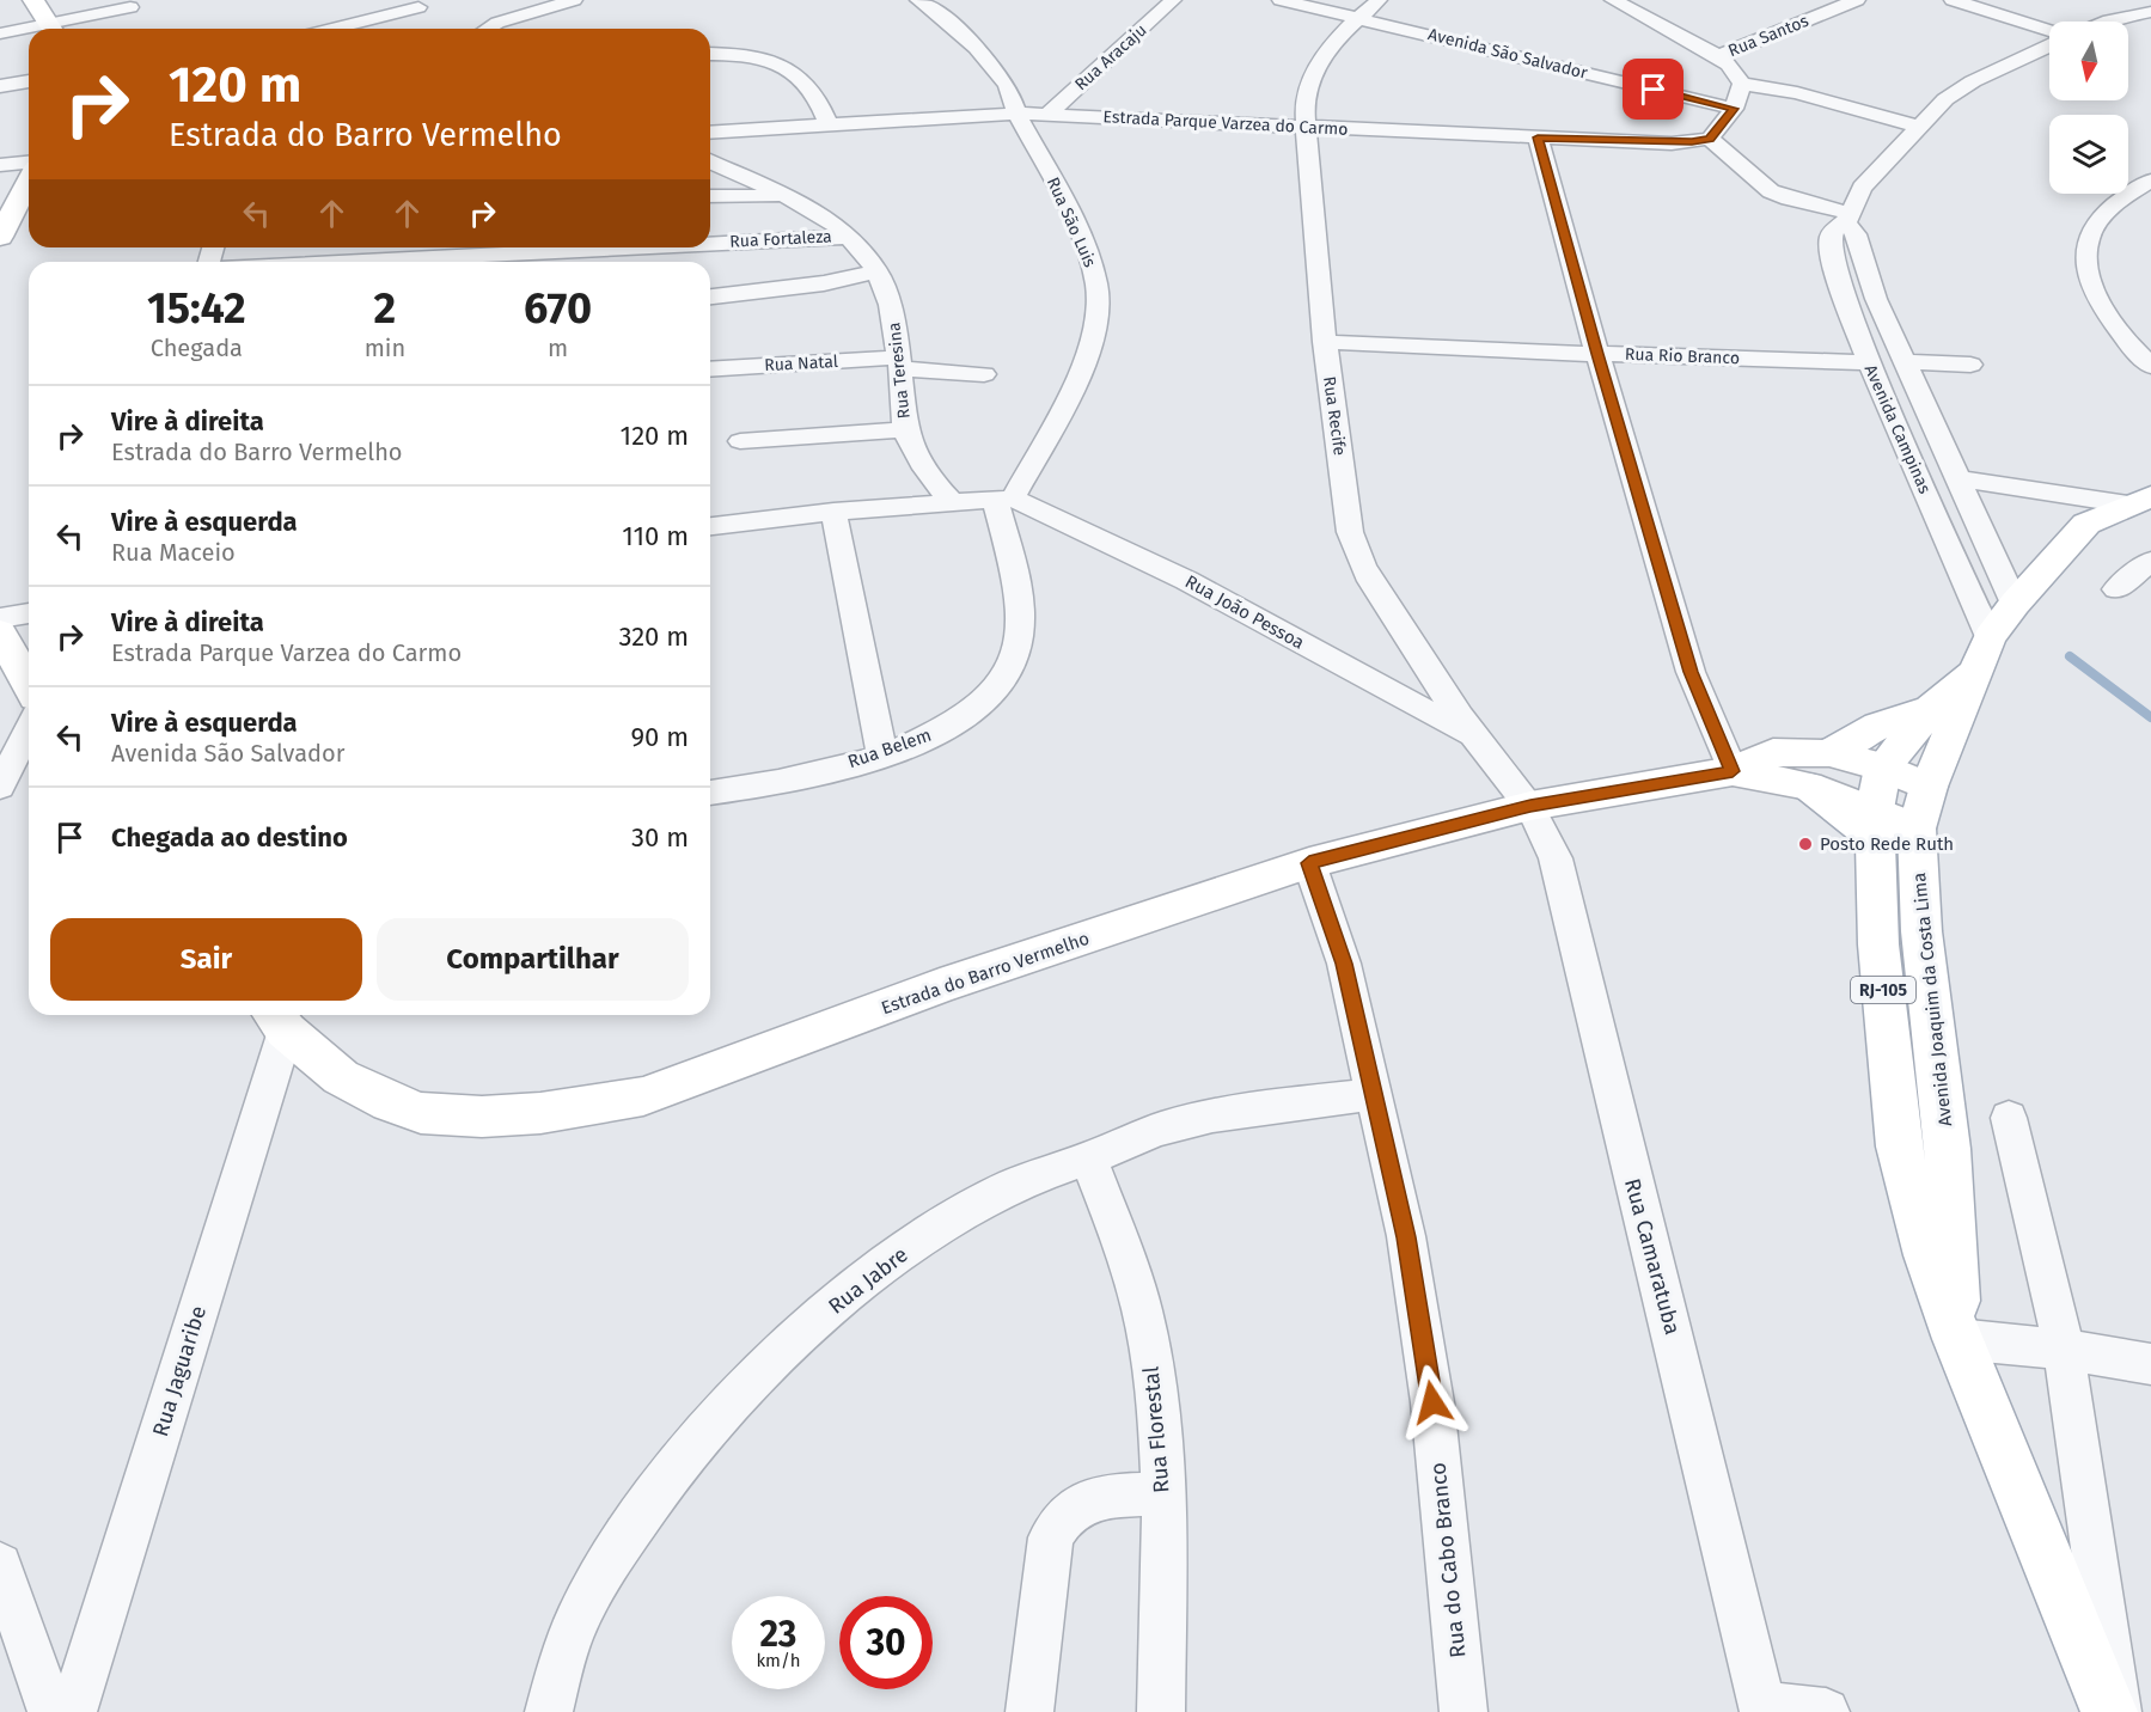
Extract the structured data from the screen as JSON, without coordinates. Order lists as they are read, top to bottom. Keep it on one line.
{"streets":{"main road":["Estrada do Barro Vermelho","RJ-105","Avenida Joaquim da Costa Lima"],"street":["Rua Santos","Avenida São Salvador","Rua Aracaju","Estrada Parque Varzea do Carmo","Rua São Luis","Rua Fortaleza","Rua Rio Branco","Rua Natal","Rua Teresina","Rua Recife","Avenida Campinas","Rua João Pessoa","Rua Belem","Rua Camaratuba","Rua Jabre","Rua Jaguaribe","Rua Florestal","Rua do Cabo Branco"]},"crossings":[["Avenida São Salvador","Rua Recife"],["Rua Aracaju","Estrada Parque Varzea do Carmo"],["Estrada Parque Varzea do Carmo","Rua São Luis"],["Estrada Parque Varzea do Carmo","Rua Recife"],["Rua São Luis","Rua João Pessoa"],["Rua São Luis","Rua Belem"],["Rua Fortaleza","Rua Teresina"],["Rua Rio Branco","Rua Recife"],["Rua Rio Branco","Avenida Campinas"],["Rua Natal","Rua Teresina"],["Rua Recife","Rua João Pessoa"],["Rua Recife","Estrada do Barro Vermelho"],["Rua Recife","Rua Camaratuba"],["Avenida Campinas","Avenida Joaquim da Costa Lima"],["Rua João Pessoa","Rua Belem"],["Estrada do Barro Vermelho","Avenida Joaquim da Costa Lima"],["Estrada do Barro Vermelho","Rua Camaratuba"],["Estrada do Barro Vermelho","Rua Jaguaribe"],["Estrada do Barro Vermelho","Rua do Cabo Branco"],["Rua Jabre","Rua Florestal"],["Rua Jabre","Rua do Cabo Branco"]],"places":["Posto Rede Ruth"],"north":"bottom","page":{"turn":["120 m","Estrada do Barro Vermelho"],"eta":["15:42","Chegada","2","min","670","m"],"list":[{"name":"Vire à direita","note":"Estrada do Barro Vermelho","value":"120 m"},{"name":"Vire à esquerda","note":"Rua Maceio","value":"110 m"},{"name":"Vire à direita","note":"Estrada Parque Varzea do Carmo","value":"320 m"},{"name":"Vire à esquerda","note":"Avenida São Salvador","value":"90 m"},{"name":"Chegada ao destino","value":"30 m"}],"buttons":["Sair","Compartilhar"],"speed":"23 km/h","limit":"30"}}
